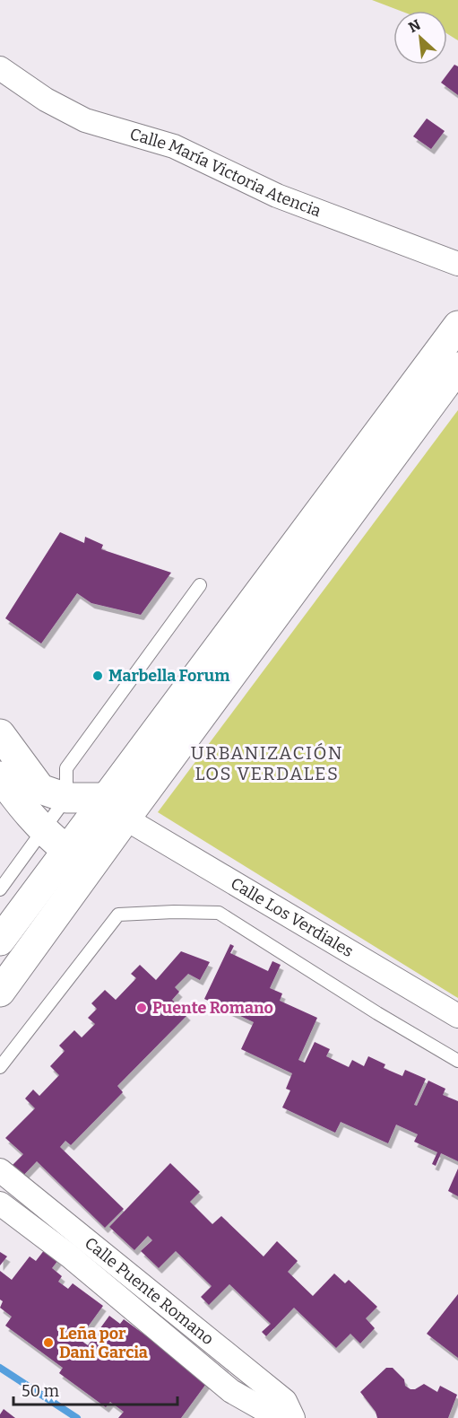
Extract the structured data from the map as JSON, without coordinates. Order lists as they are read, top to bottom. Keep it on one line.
{"streets":{"street":["Calle María Victoria Atencia","Calle Los Verdiales","Calle Puente Romano"]},"districts":["URBANIZACIÓN LOS VERDALES"],"places":["Marbella Forum","Puente Romano","Leña por Dani Garcia"],"scale_bar":"50 m","north":"top left"}
